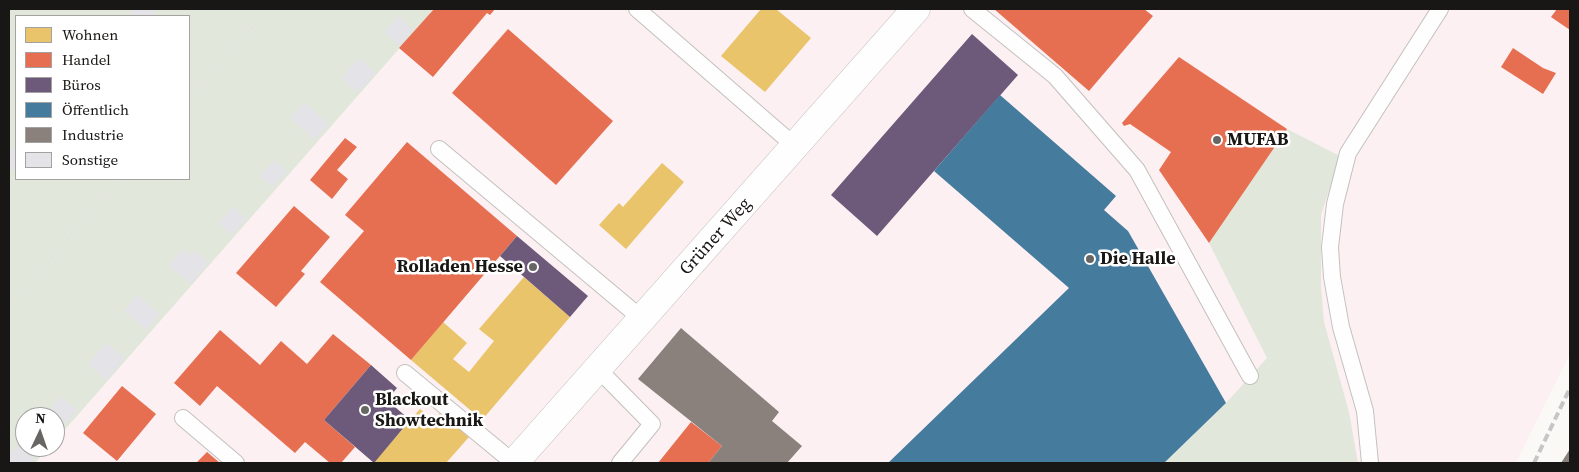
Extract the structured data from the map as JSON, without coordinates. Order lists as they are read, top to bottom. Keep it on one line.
{"streets":{"street":["Grüner Weg"]},"places":["MUFAB","Die Halle","Rolladen Hesse","Blackout Showtechnik"],"legend":["Wohnen","Handel","Büros","Öffentlich","Industrie","Sonstige"],"north":"top"}
